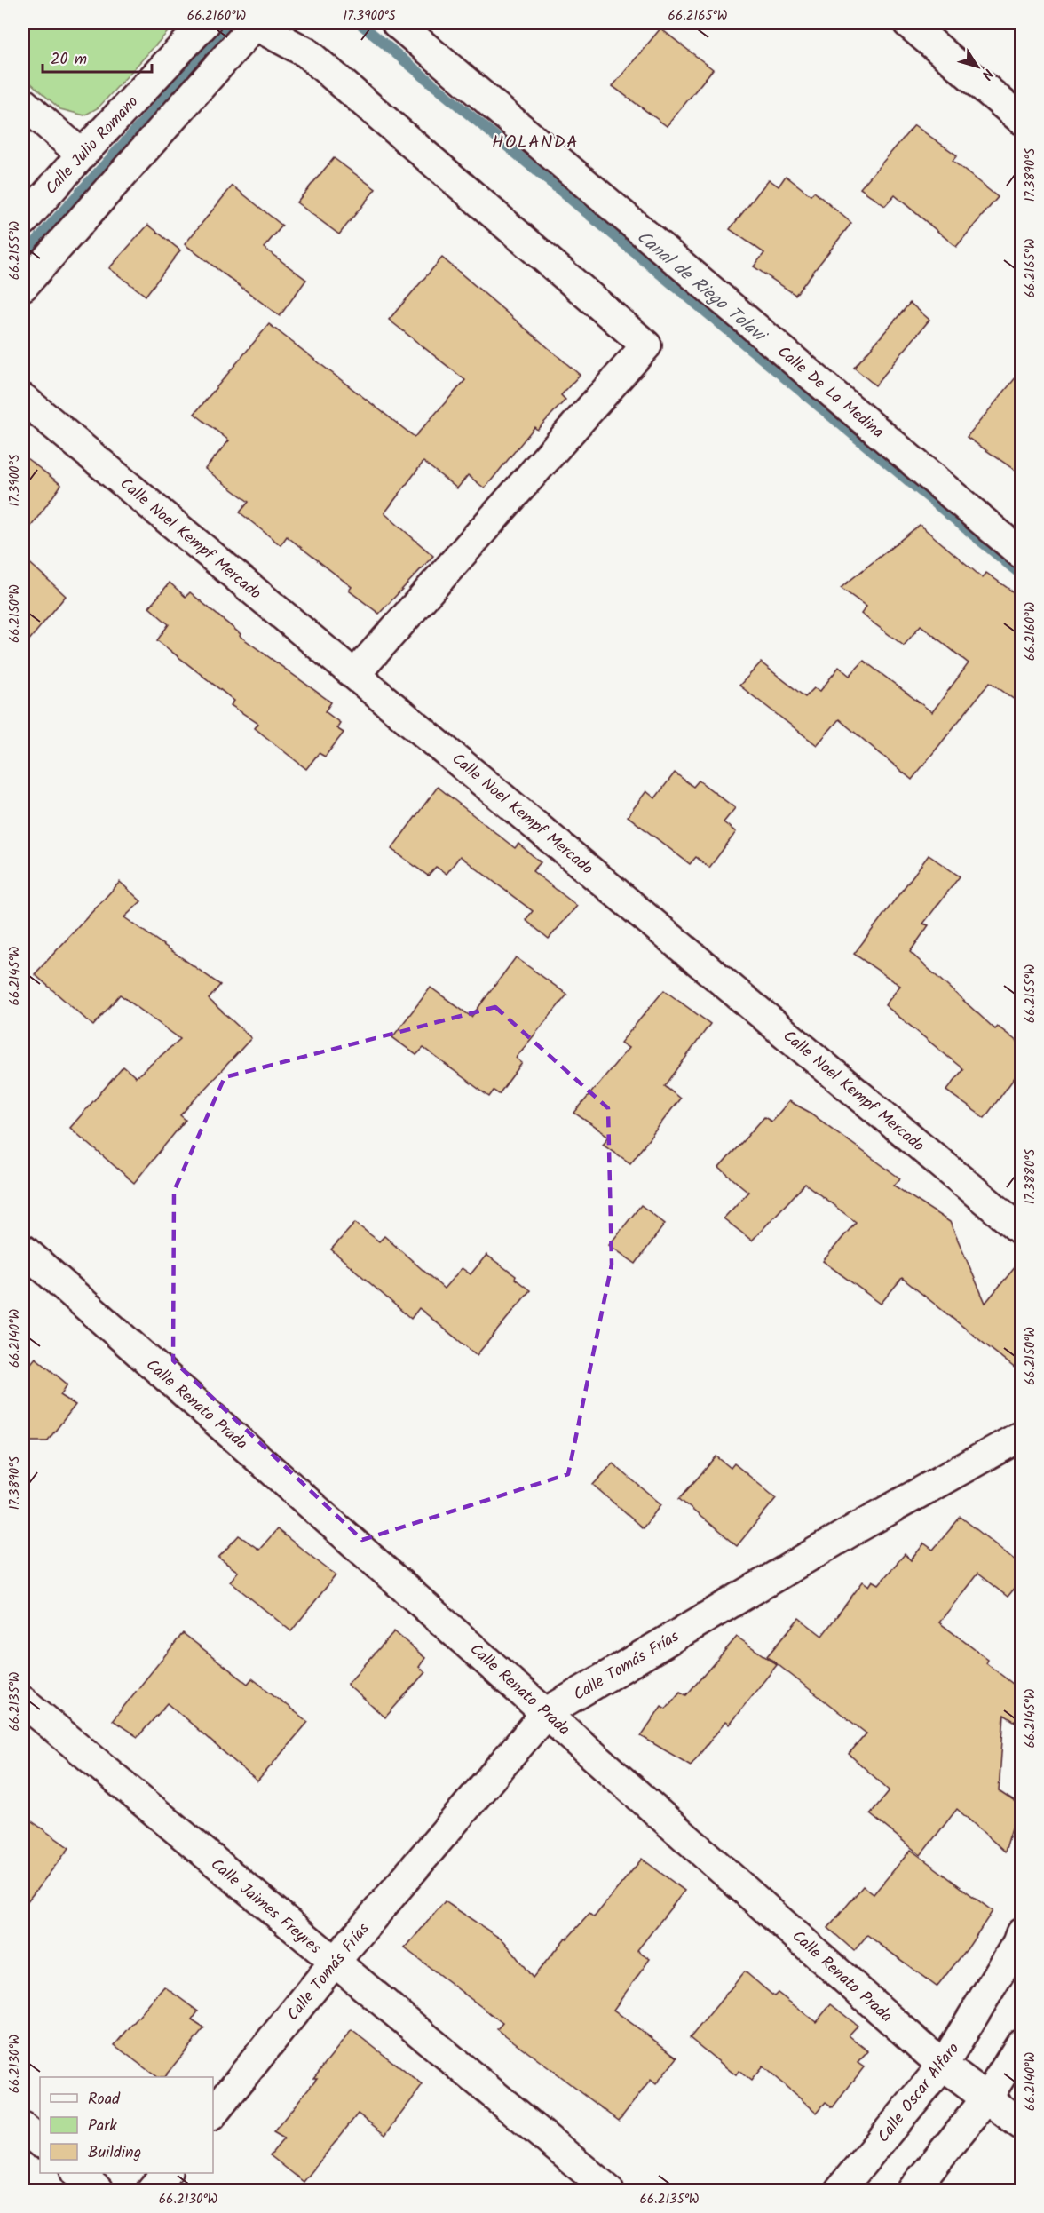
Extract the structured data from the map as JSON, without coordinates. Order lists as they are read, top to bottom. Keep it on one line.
{"streets":{"street":["Calle Julio Romano","Calle De La Medina","Calle Noel Kempf Mercado","Calle Renato Prada","Calle Tomás Frías","Calle Jaimes Freyres","Calle Oscar Alfaro"]},"crossings":[["Calle Renato Prada","Calle Tomás Frías"],["Calle Renato Prada","Calle Oscar Alfaro"],["Calle Tomás Frías","Calle Jaimes Freyres"]],"districts":["HOLANDA"],"water":["Canal de Riego Tolavi"],"legend":["Road","Park","Building"],"scale_bar":"20 m","north":"bottom right","coordinates":["66.2160°W","17.3900°S","66.2165°W","17.3890°S","66.2155°W","66.2150°W","66.2145°W","17.3880°S","66.2140°W","66.2135°W","66.2130°W"]}
